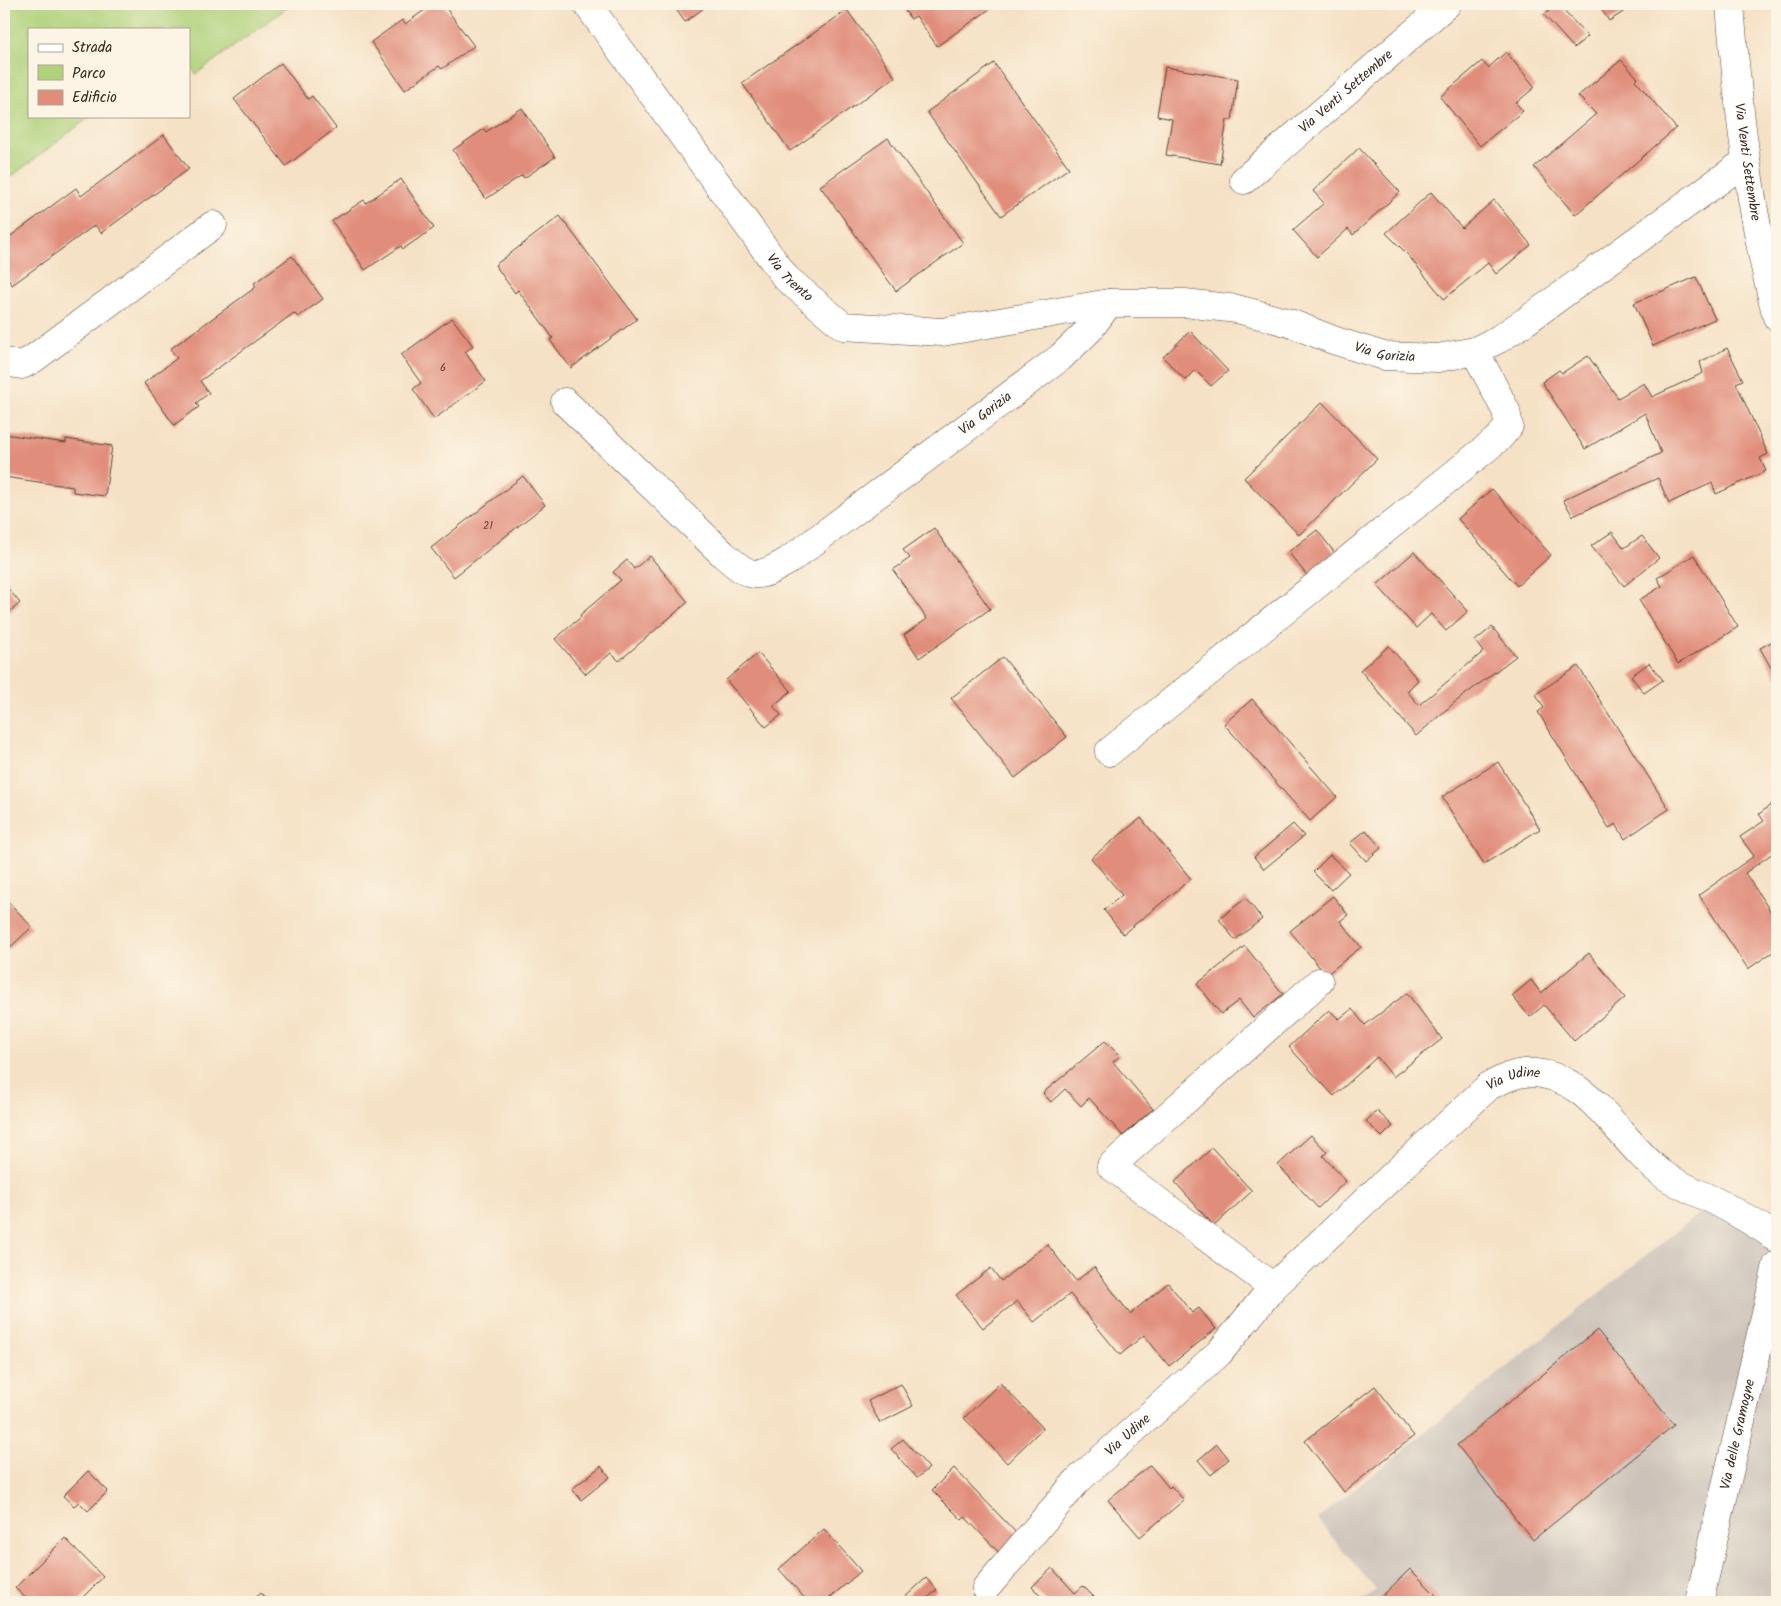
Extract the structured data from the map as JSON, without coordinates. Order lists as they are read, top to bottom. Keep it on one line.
{"streets":{"street":["Via Venti Settembre","Via Trento","Via Gorizia","Via Udine","Via delle Gramogne"]},"crossings":[["Via Venti Settembre","Via Gorizia"],["Via Trento","Via Gorizia"]],"house_numbers":["6","21"],"legend":["Strada","Parco","Edificio"]}
